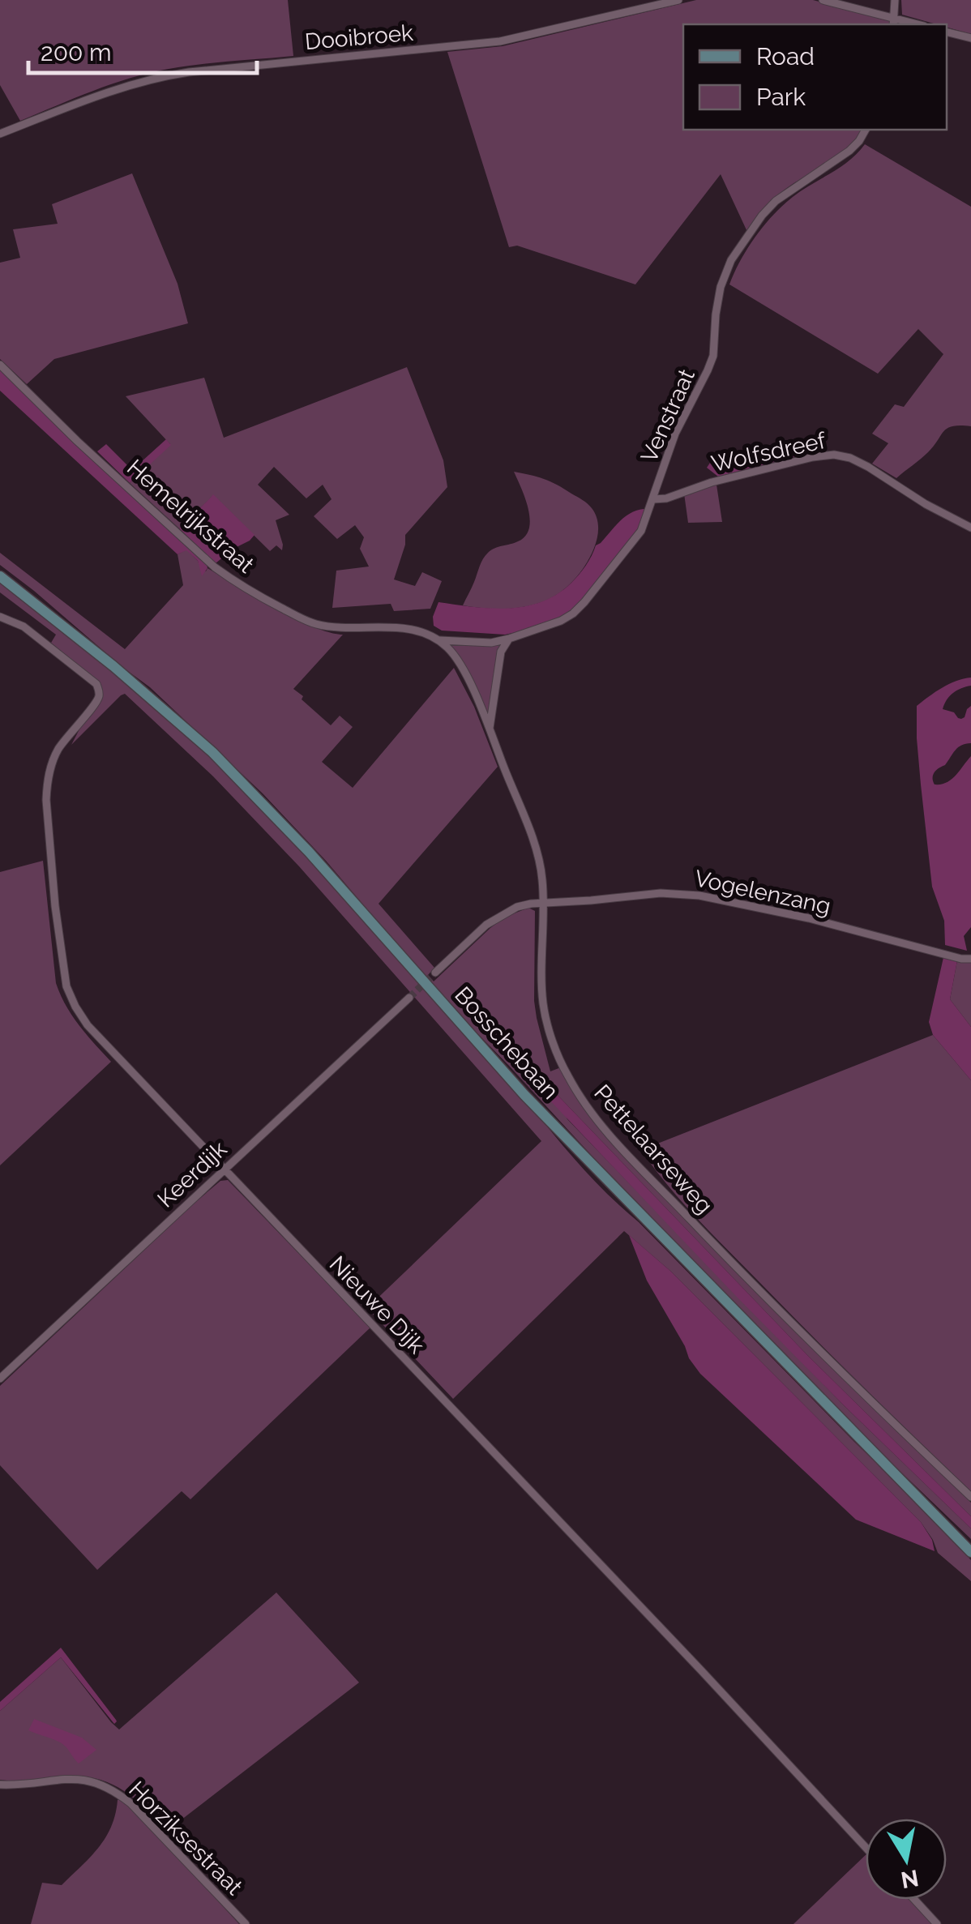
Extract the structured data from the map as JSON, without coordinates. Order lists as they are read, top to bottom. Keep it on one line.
{"streets":{"main road":["Bosschebaan"],"street":["Dooibroek","Venstraat","Wolfsdreef","Hemelrijkstraat","Vogelenzang","Pettelaarseweg","Keerdijk","Nieuwe Dijk","Horziksestraat"]},"crossings":[["Venstraat","Wolfsdreef"],["Venstraat","Hemelrijkstraat"],["Venstraat","Pettelaarseweg"],["Hemelrijkstraat","Pettelaarseweg"],["Vogelenzang","Pettelaarseweg"],["Keerdijk","Nieuwe Dijk"]],"legend":["Road","Park"],"scale_bar":"200 m","north":"bottom"}
